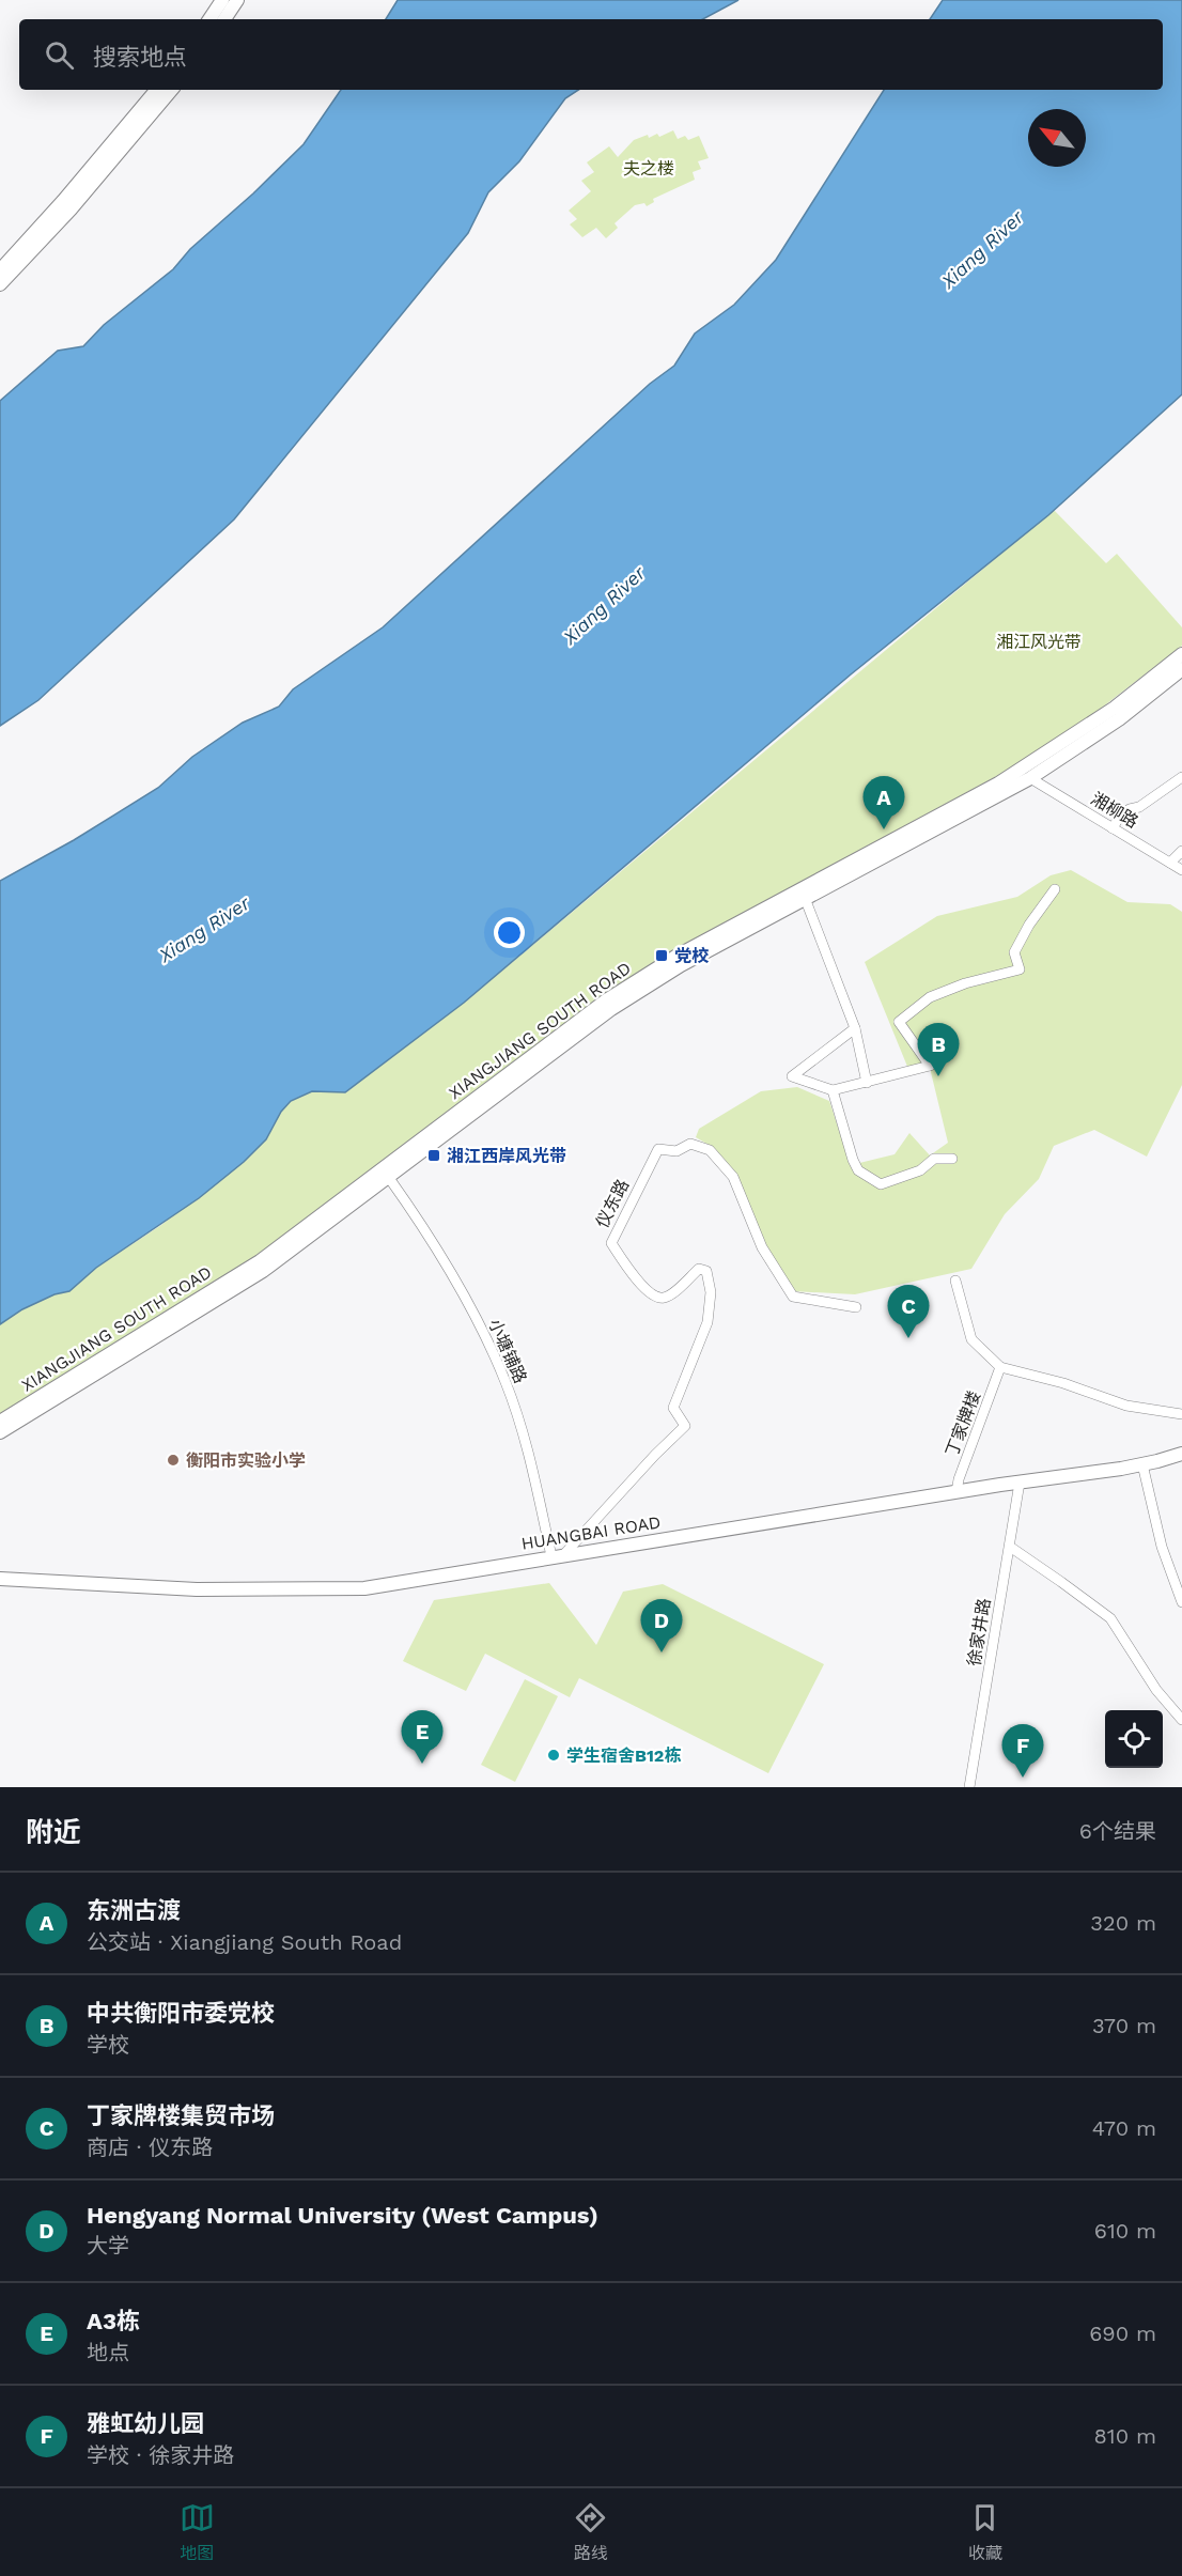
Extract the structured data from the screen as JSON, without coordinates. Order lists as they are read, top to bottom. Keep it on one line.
{"streets":{"main road":["XIANGJIANG SOUTH ROAD","HUANGBAI ROAD"],"street":["湘柳路","仪东路","小塘铺路","丁家牌楼","徐家井路"]},"crossings":[["湘柳路","XIANGJIANG SOUTH ROAD"],["XIANGJIANG SOUTH ROAD","小塘铺路"],["仪东路","小塘铺路"],["仪东路","HUANGBAI ROAD"],["小塘铺路","HUANGBAI ROAD"],["丁家牌楼","HUANGBAI ROAD"],["HUANGBAI ROAD","徐家井路"]],"water":["Xiang River"],"parks":["夫之楼","湘江风光带"],"places":{"transit":["党校","湘江西岸风光带"],"other":["衡阳市实验小学","学生宿舍B12栋"]},"north":"top left","page":{"search":"搜索地点","pins":["A","B","C","D","E","F"],"heading":["附近","6个结果"],"list":[{"mark":"A","name":"东洲古渡","note":"公交站 · Xiangjiang South Road","value":"320 m"},{"mark":"B","name":"中共衡阳市委党校","note":"学校","value":"370 m"},{"mark":"C","name":"丁家牌楼集贸市场","note":"商店 · 仪东路","value":"470 m"},{"mark":"D","name":"Hengyang Normal University (West Campus)","note":"大学","value":"610 m"},{"mark":"E","name":"A3栋","note":"地点","value":"690 m"},{"mark":"F","name":"雅虹幼儿园","note":"学校 · 徐家井路","value":"810 m"}],"nav":["地图","路线","收藏"]}}
